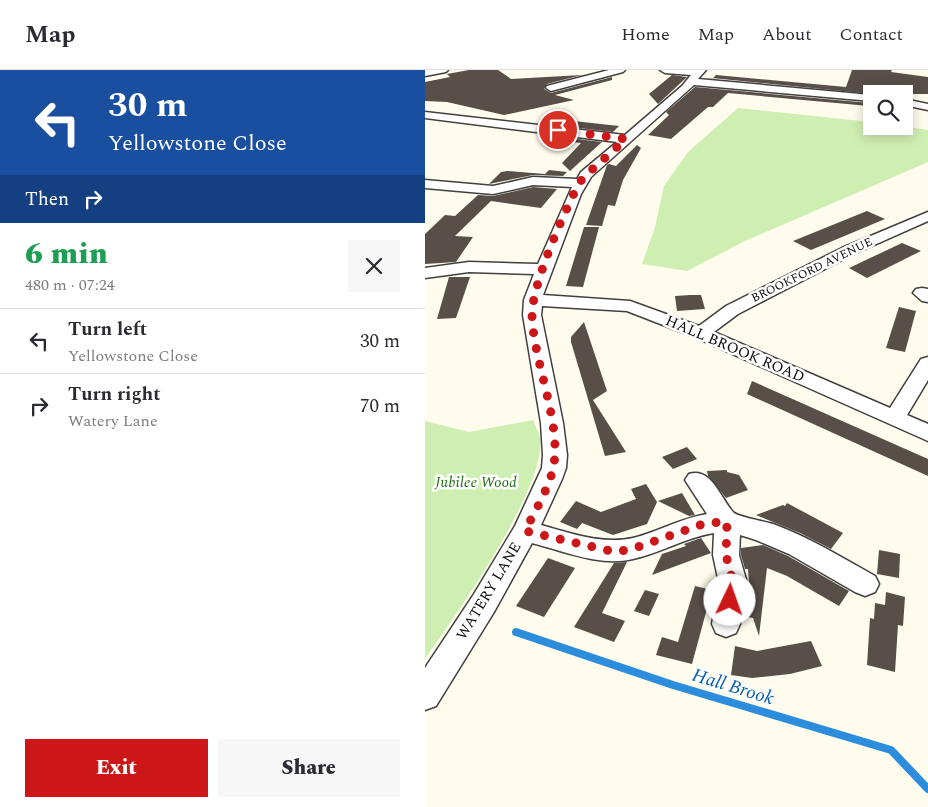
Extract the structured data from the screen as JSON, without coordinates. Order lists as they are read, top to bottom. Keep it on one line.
{"streets":{"street":["BROOKFORD AVENUE","HALL BROOK ROAD","WATERY LANE"]},"crossings":[["BROOKFORD AVENUE","HALL BROOK ROAD"],["HALL BROOK ROAD","WATERY LANE"]],"water":["Hall Brook"],"parks":["Jubilee Wood"],"page":{"header":"Map","nav":["Home","Map","About","Contact"],"turn":["30 m","Yellowstone Close"],"then":"Then","heading":["6 min","480 m · 07:24"],"list":[{"name":"Turn left","note":"Yellowstone Close","value":"30 m"},{"name":"Turn right","note":"Watery Lane","value":"70 m"}],"buttons":["Exit","Share"]}}
